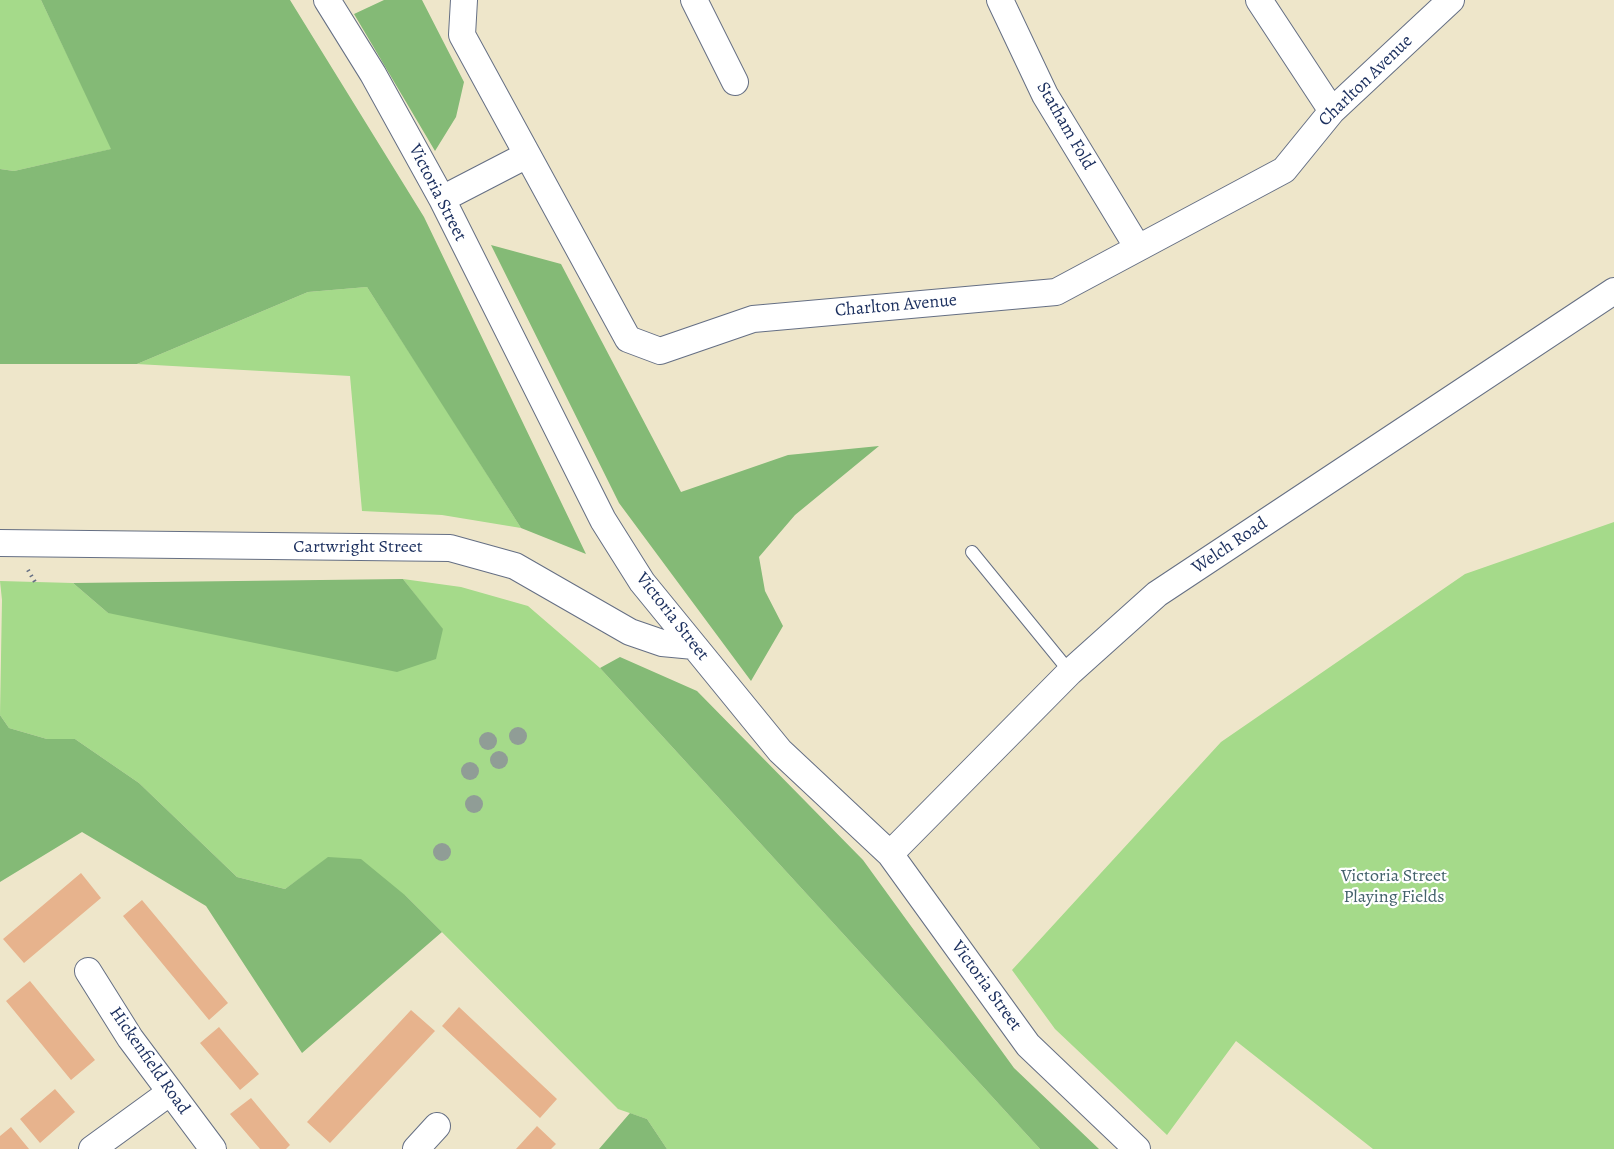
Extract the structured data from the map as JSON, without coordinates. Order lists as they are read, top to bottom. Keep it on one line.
{"streets":{"street":["Charlton Avenue","Statham Fold","Victoria Street","Welch Road","Cartwright Street","Hickenfield Road"]},"crossings":[["Charlton Avenue","Statham Fold"],["Victoria Street","Welch Road"],["Victoria Street","Cartwright Street"]],"parks":["Victoria Street Playing Fields"]}
